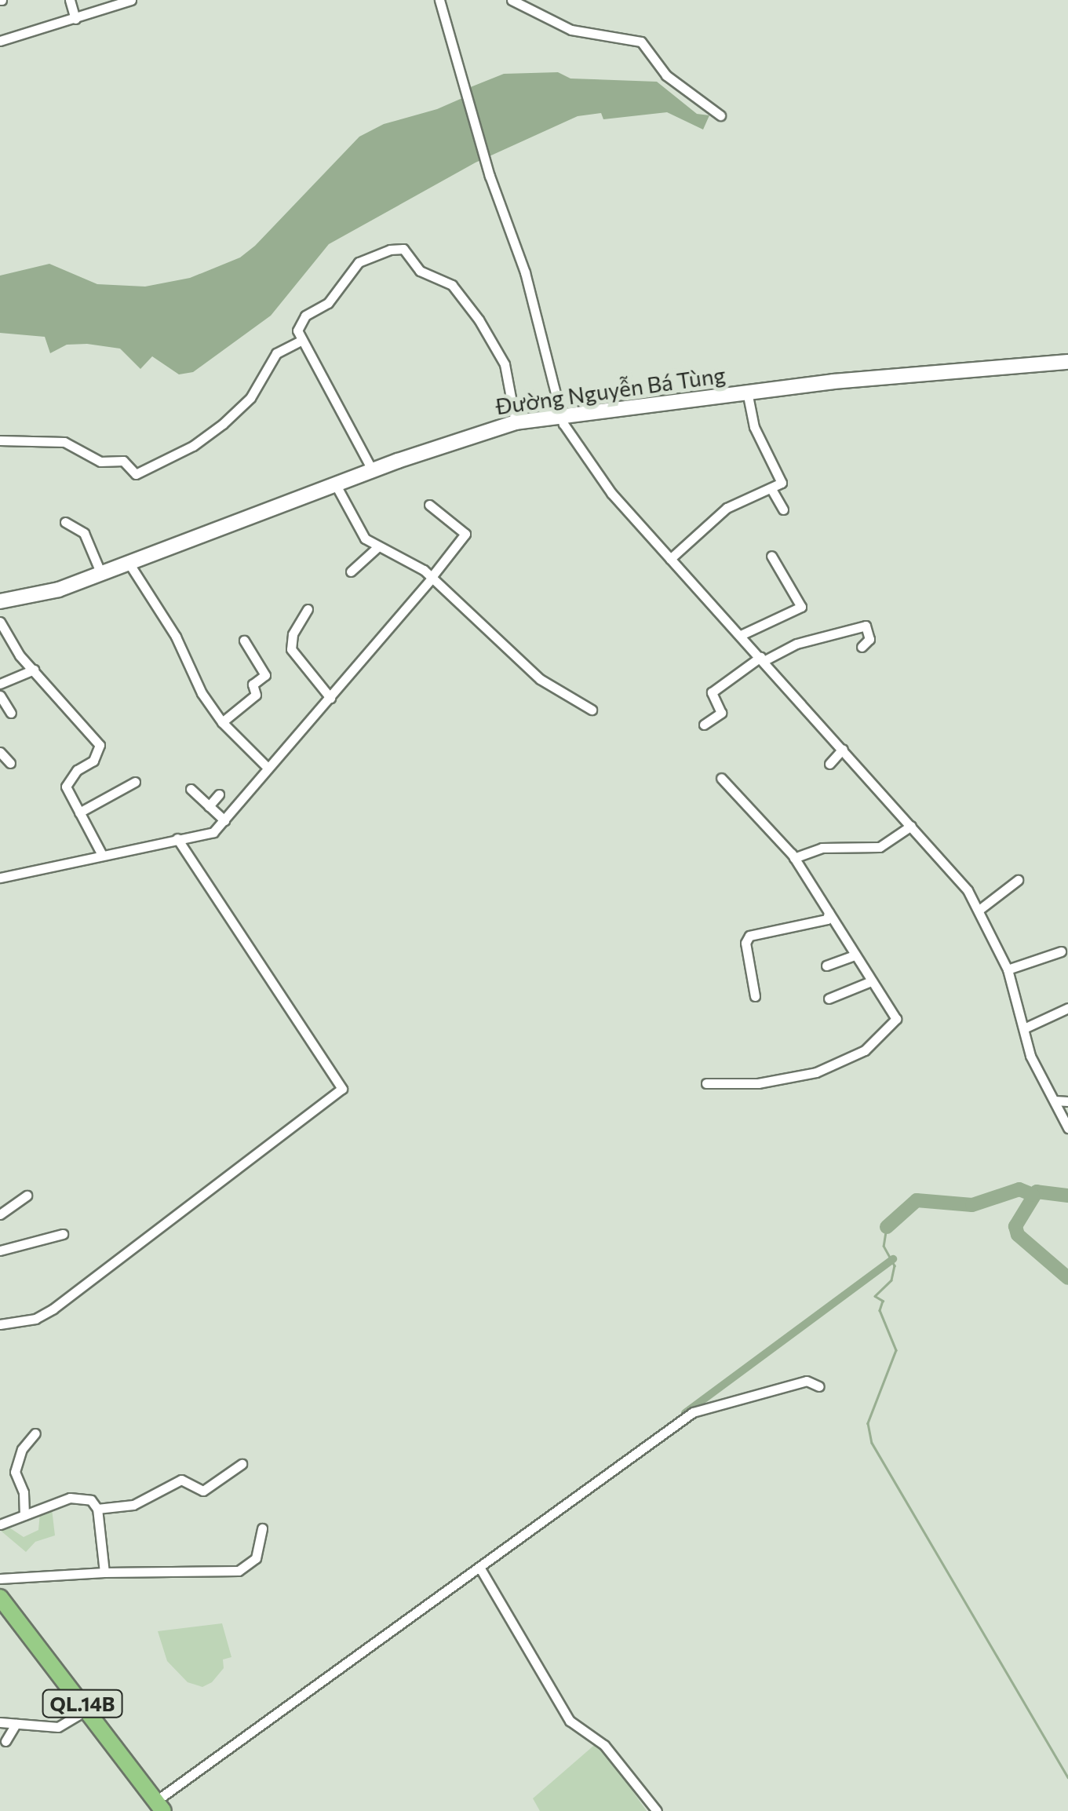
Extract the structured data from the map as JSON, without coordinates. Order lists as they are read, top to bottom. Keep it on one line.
{"streets":{"highway":["QL.14B"],"main road":["Đường Nguyễn Bá Tùng"]}}
